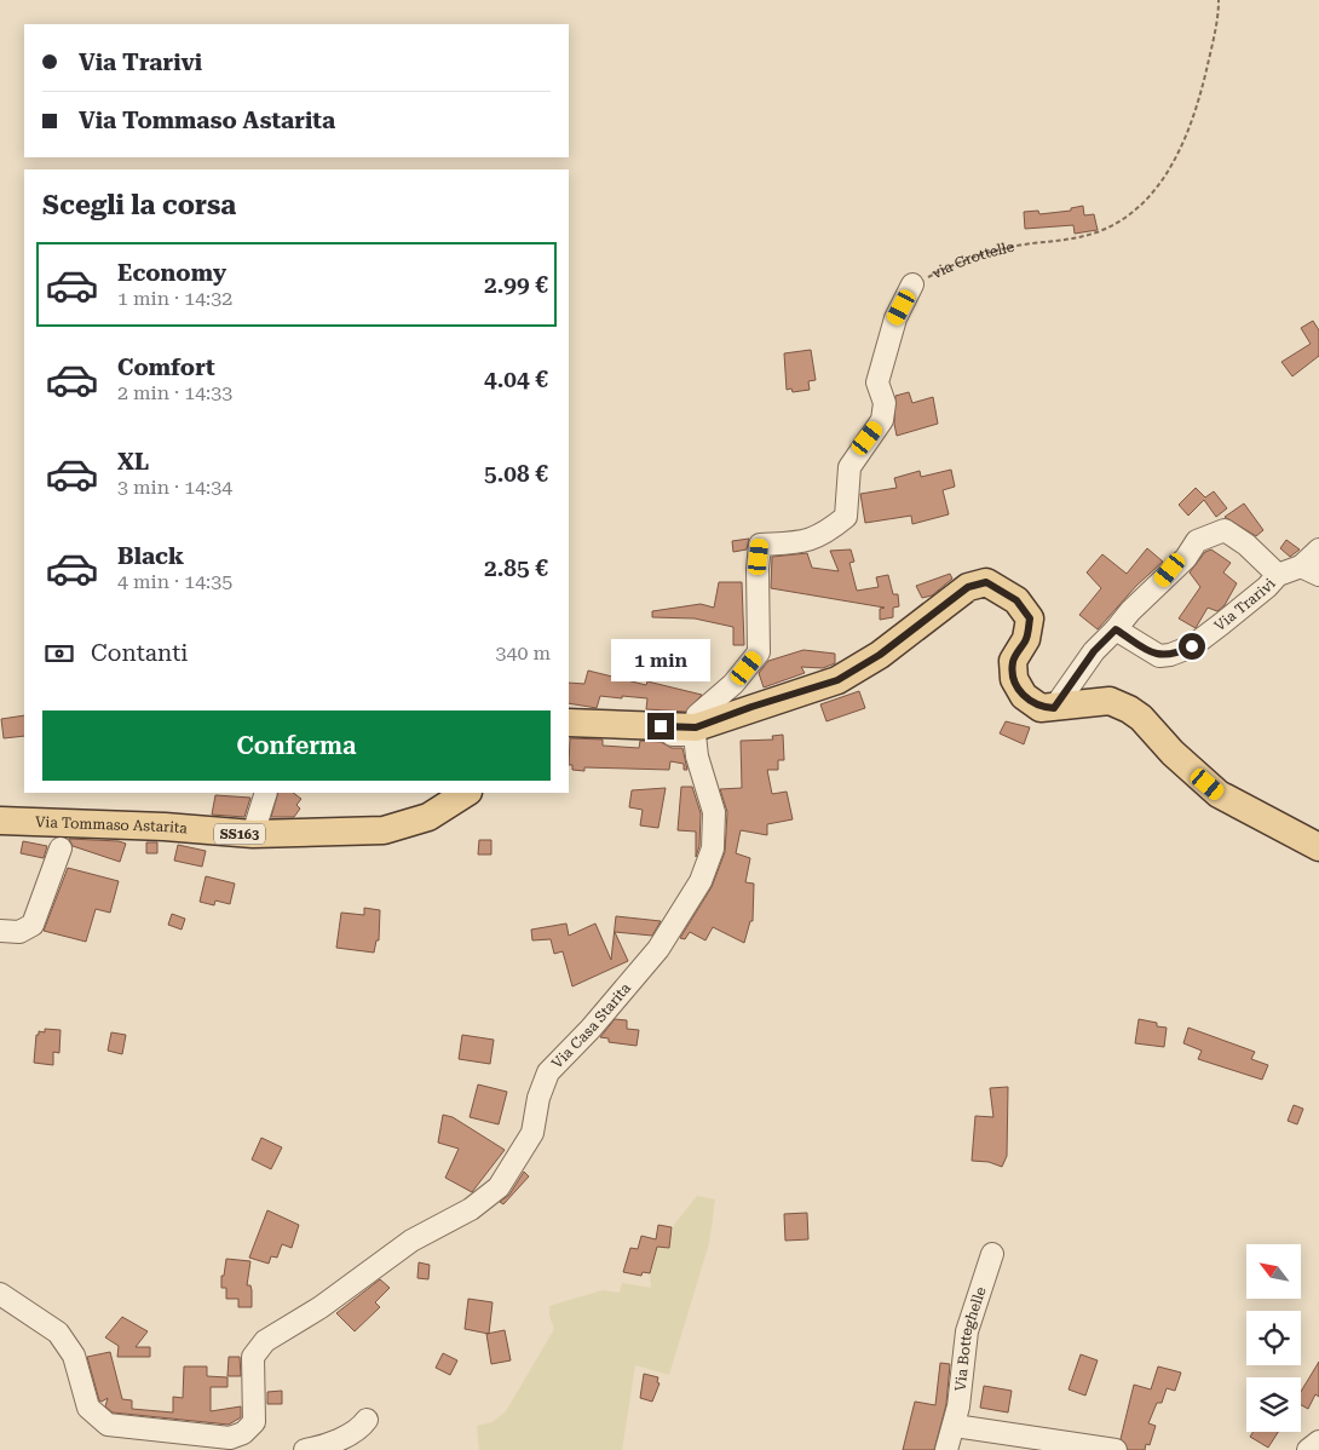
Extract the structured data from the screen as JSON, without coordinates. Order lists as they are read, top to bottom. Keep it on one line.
{"streets":{"main road":["Via Tommaso Astarita","SS163"],"street":["via Grottelle","Via Trarivi","Via Casa Starita","Via Botteghelle"]},"north":"top left","page":{"banner":["Via Trarivi","Via Tommaso Astarita"],"heading":"Scegli la corsa","list":[{"name":"Economy","note":"1 min · 14:32","value":"2.99 €"},{"name":"Comfort","note":"2 min · 14:33","value":"4.04 €"},{"name":"XL","note":"3 min · 14:34","value":"5.08 €"},{"name":"Black","note":"4 min · 14:35","value":"2.85 €"}],"pay":["Contanti","340 m"],"bubble":"1 min","buttons":"Conferma"}}
